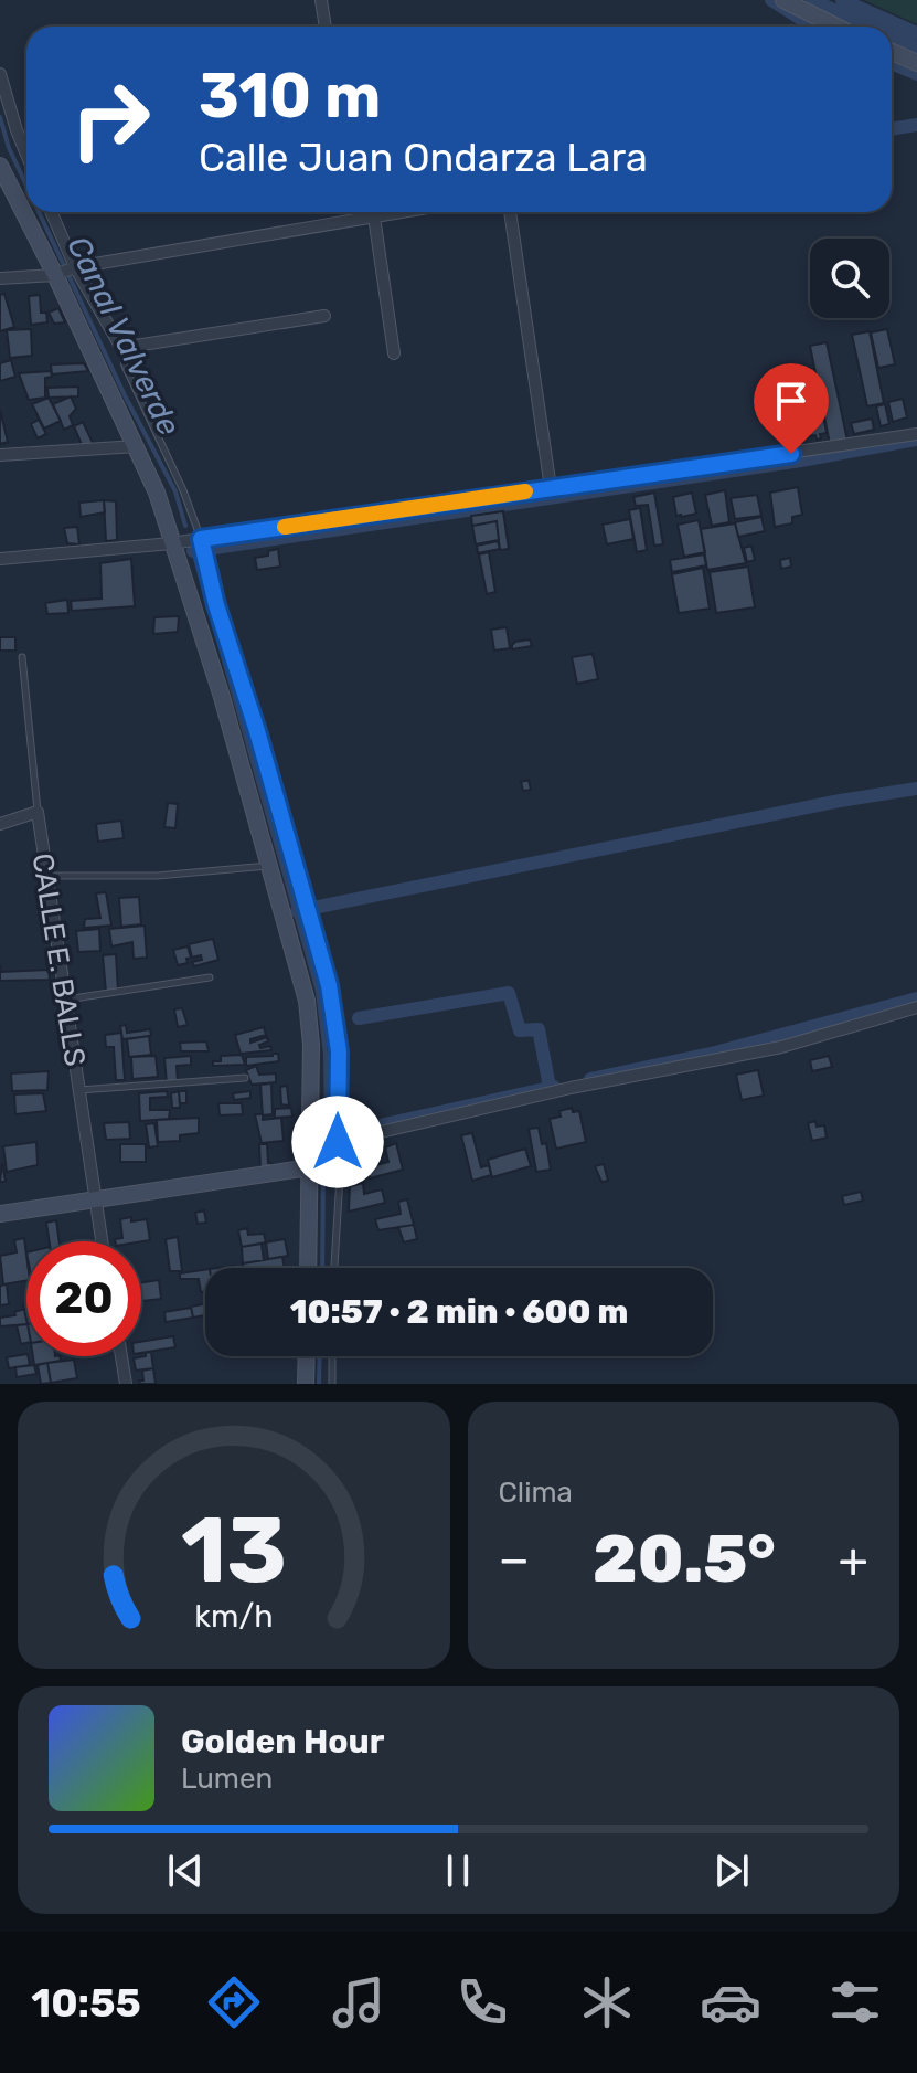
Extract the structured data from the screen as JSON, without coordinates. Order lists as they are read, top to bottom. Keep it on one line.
{"streets":{"street":["CALLE E. BALLS"]},"water":["Canal Valverde"],"page":{"turn":["310 m","Calle Juan Ondarza Lara"],"limit":"20","trip":"10:57 · 2 min · 600 m","tile":"Clima","heat":["−","20.5°","+"],"song":["Golden Hour","Lumen"],"tabs":"10:55","gauge":["13","km/h"]}}
